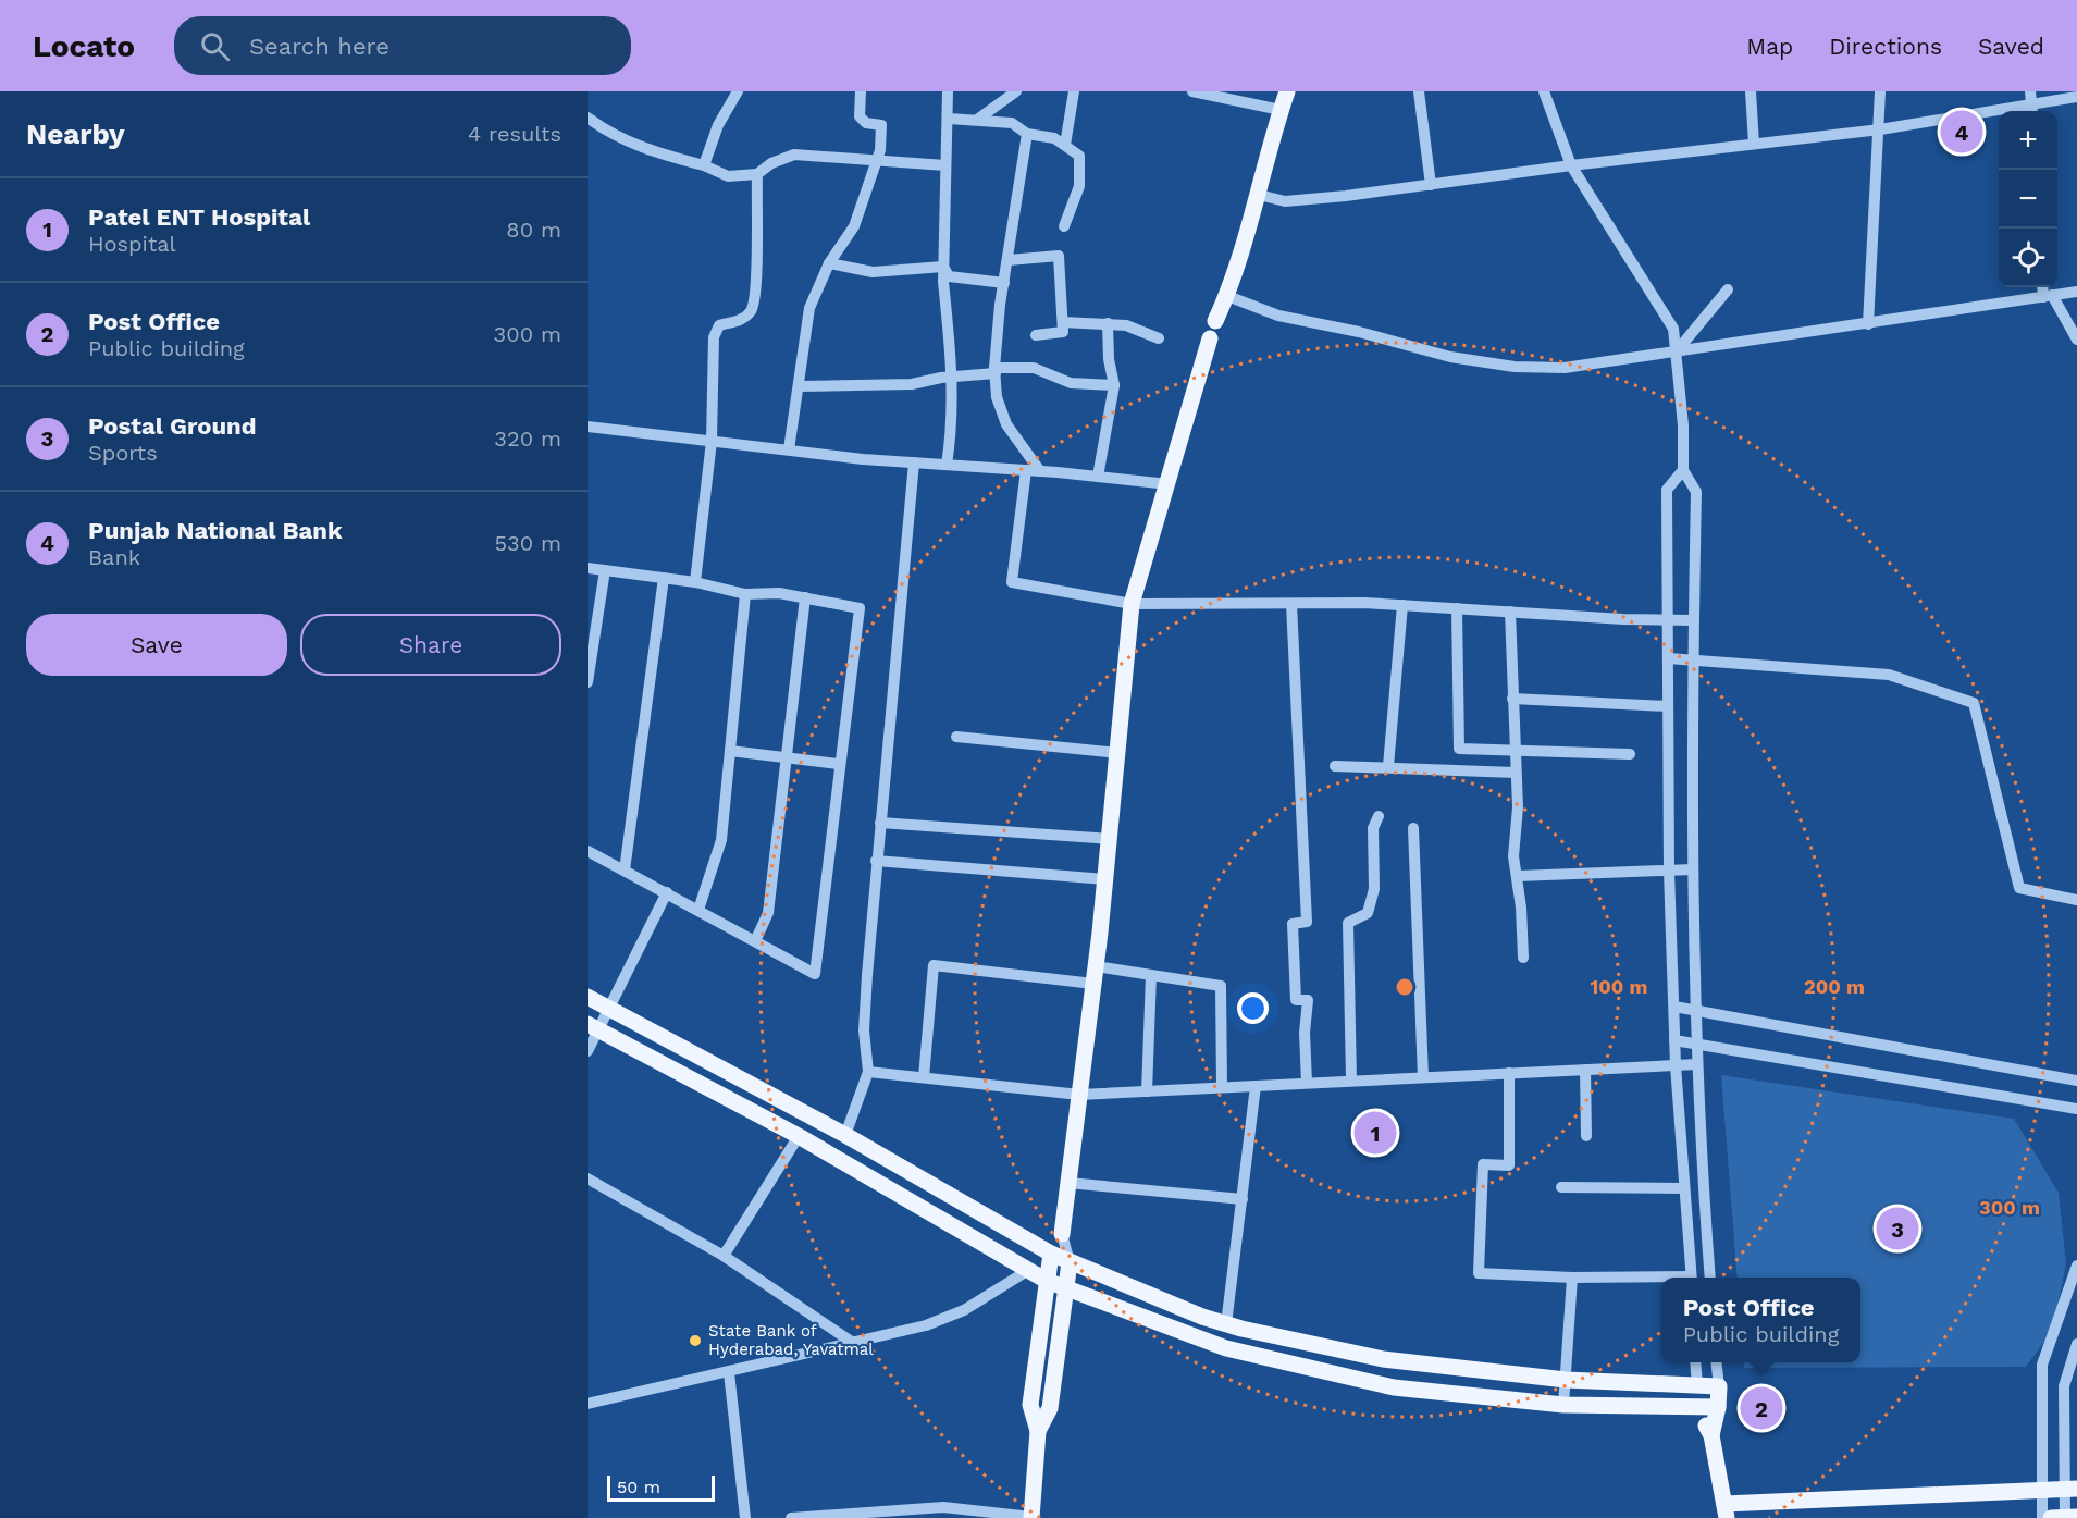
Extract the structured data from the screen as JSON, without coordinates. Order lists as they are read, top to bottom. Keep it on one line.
{"places":["State Bank of Hyderabad, Yavatmal"],"scale_bar":"50 m","page":{"header":"Locato","search":"Search here","nav":["Map","Directions","Saved"],"heading":["Nearby","4 results"],"pins":["4","1","3","2"],"map_buttons":["+","−"],"list":[{"mark":"1","name":"Patel ENT Hospital","note":"Hospital","value":"80 m"},{"mark":"2","name":"Post Office","note":"Public building","value":"300 m"},{"mark":"3","name":"Postal Ground","note":"Sports","value":"320 m"},{"mark":"4","name":"Punjab National Bank","note":"Bank","value":"530 m"}],"buttons":["Save","Share"],"popup":["Post Office","Public building"],"scale":"50 m"},"rings":["100 m","200 m","300 m"]}
